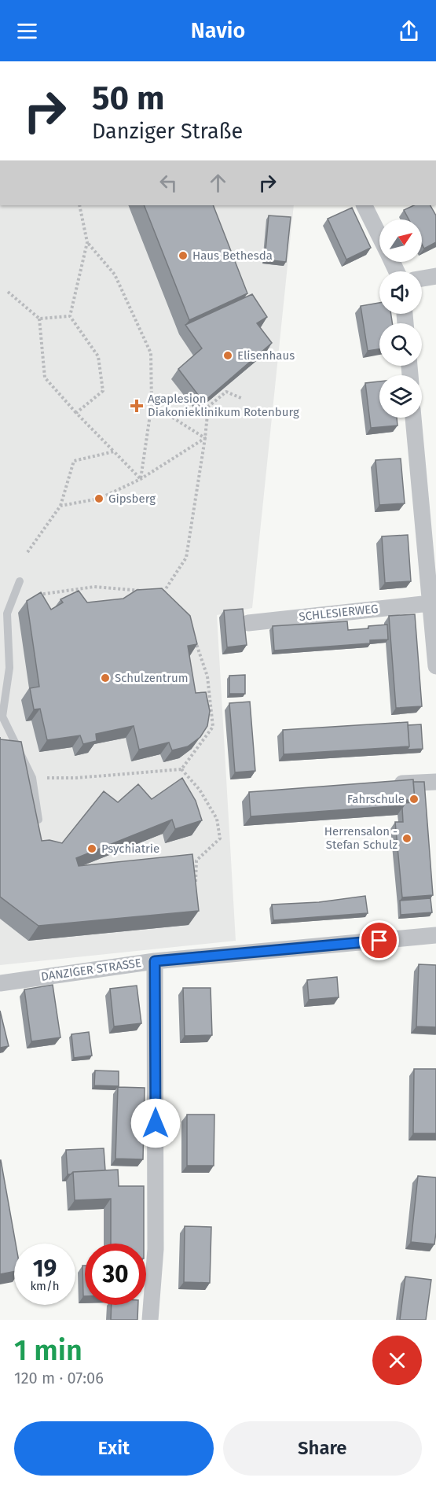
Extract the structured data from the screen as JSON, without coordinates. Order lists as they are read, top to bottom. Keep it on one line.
{"streets":{"street":["SCHLESIERWEG","DANZIGER STRASSE"]},"places":{"other":["Haus Bethesda","Elisenhaus","Gipsberg","Schulzentrum","Fahrschule","Herrensalon - Stefan Schulz","Psychiatrie"],"health":["Agaplesion Diakonieklinikum Rotenburg"]},"north":"top right","page":{"header":"Navio","turn":["50 m","Danziger Straße"],"speed":"19 km/h","limit":"30","heading":["1 min","120 m · 07:06"],"buttons":["Exit","Share"]}}
